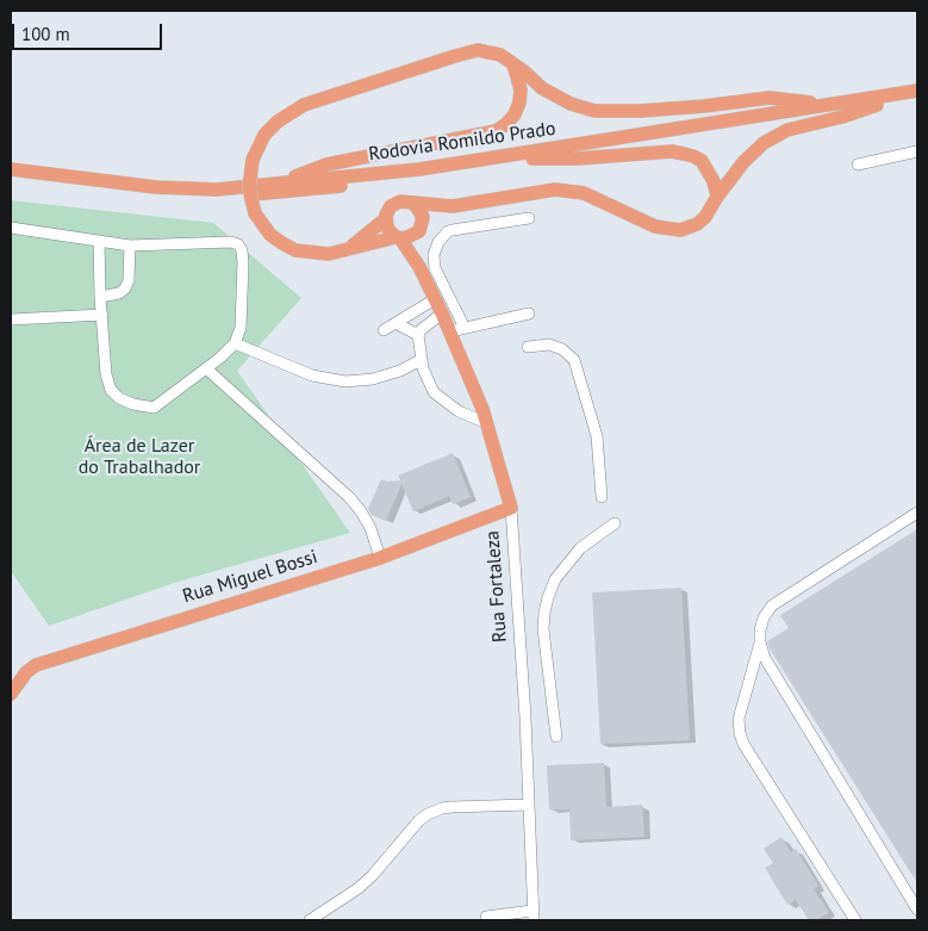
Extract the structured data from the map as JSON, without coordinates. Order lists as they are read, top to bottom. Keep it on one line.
{"streets":{"main road":["Rodovia Romildo Prado","Rua Miguel Bossi","Rua Fortaleza"]},"crossings":[["Rua Miguel Bossi","Rua Fortaleza"]],"parks":["Área de Lazer do Trabalhador"],"scale_bar":"100 m"}
